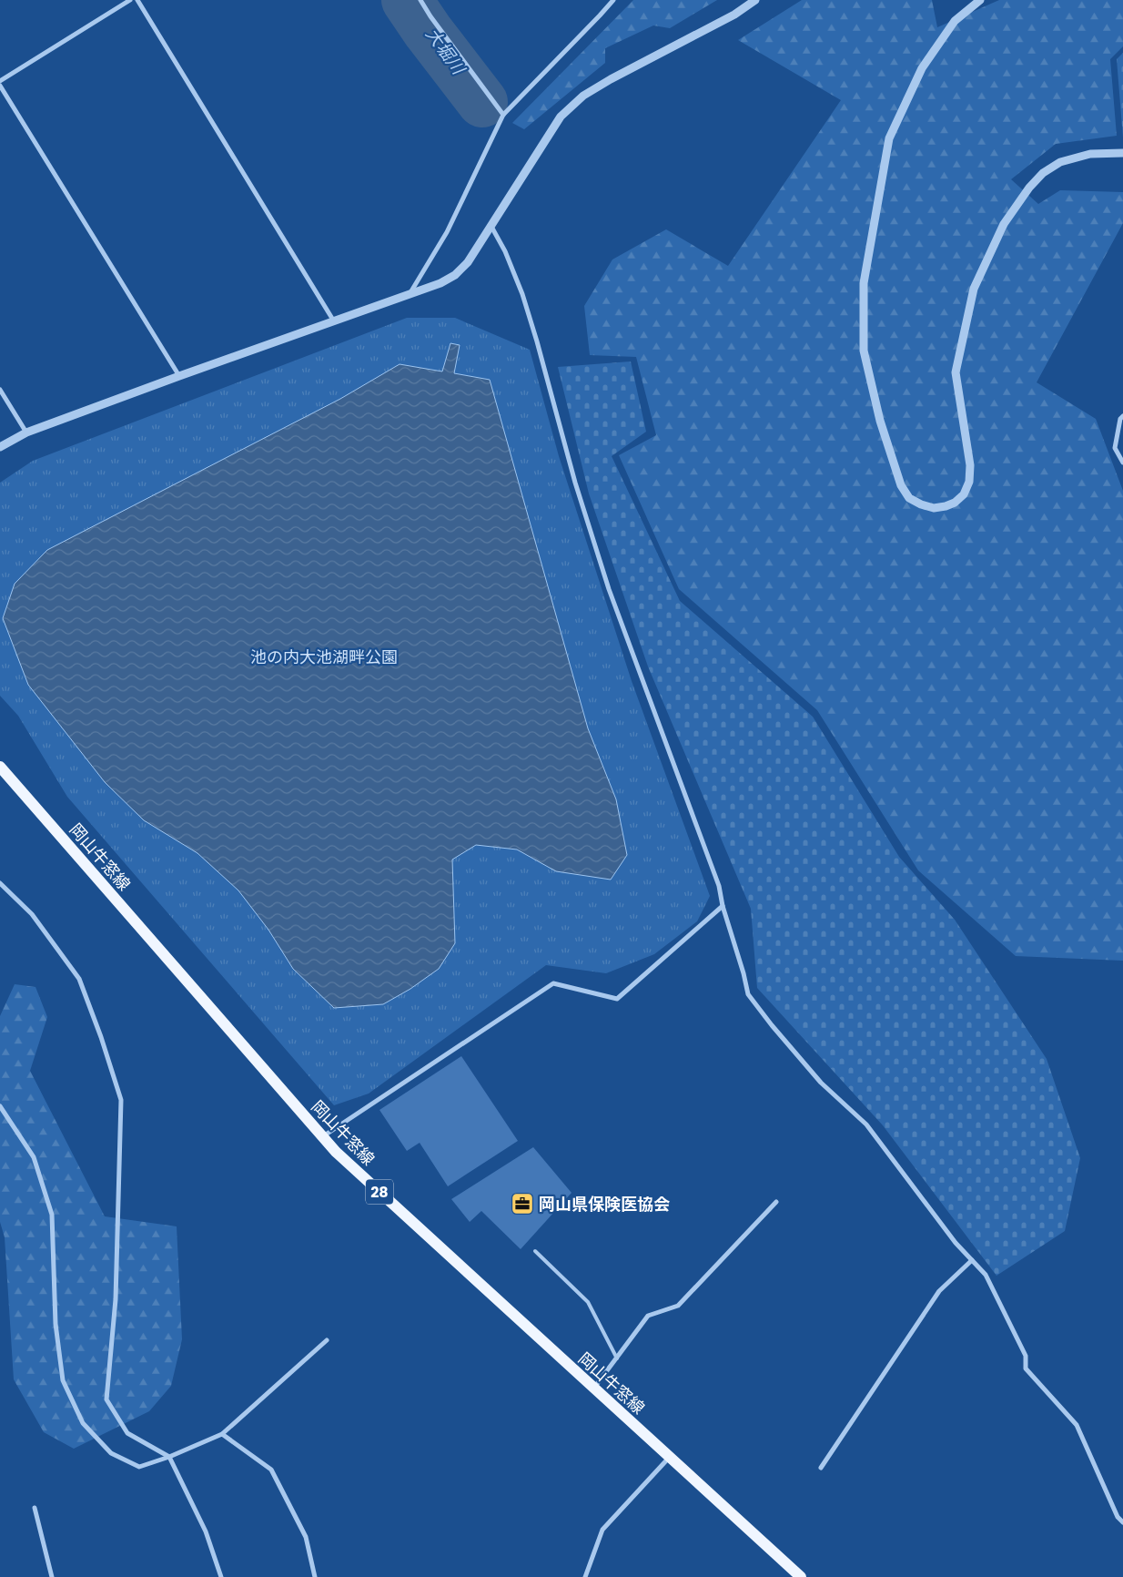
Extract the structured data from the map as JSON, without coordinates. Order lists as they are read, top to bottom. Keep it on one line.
{"streets":{"main road":["岡山牛窓線","28"]},"water":["大堀川"],"parks":["池の内大池湖畔公園"],"places":{"office":["岡山県保険医協会"]}}
